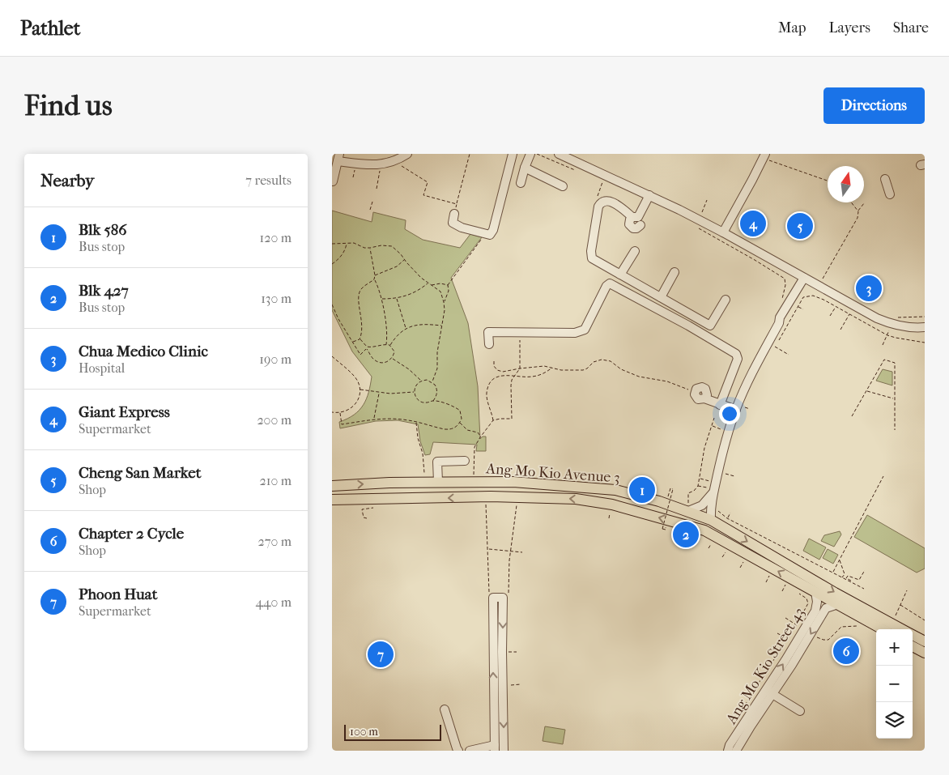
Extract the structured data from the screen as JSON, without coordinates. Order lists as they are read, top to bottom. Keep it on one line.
{"streets":{"main road":["Ang Mo Kio Avenue 3"],"street":["Ang Mo Kio Street 43"]},"crossings":[["Ang Mo Kio Avenue 3","Ang Mo Kio Street 43"]],"scale_bar":"100 m","north":"top","page":{"header":"Pathlet","nav":["Map","Layers","Share"],"buttons":"Directions","title":"Find us","heading":["Nearby","7 results"],"list":[{"mark":"1","name":"Blk 586","note":"Bus stop","value":"120 m"},{"mark":"2","name":"Blk 427","note":"Bus stop","value":"130 m"},{"mark":"3","name":"Chua Medico Clinic","note":"Hospital","value":"190 m"},{"mark":"4","name":"Giant Express","note":"Supermarket","value":"200 m"},{"mark":"5","name":"Cheng San Market","note":"Shop","value":"210 m"},{"mark":"6","name":"Chapter 2 Cycle","note":"Shop","value":"270 m"},{"mark":"7","name":"Phoon Huat","note":"Supermarket","value":"440 m"}],"pins":["4","5","3","1","2","6","7"],"map_buttons":["+","−"],"scale":"100 m"}}
